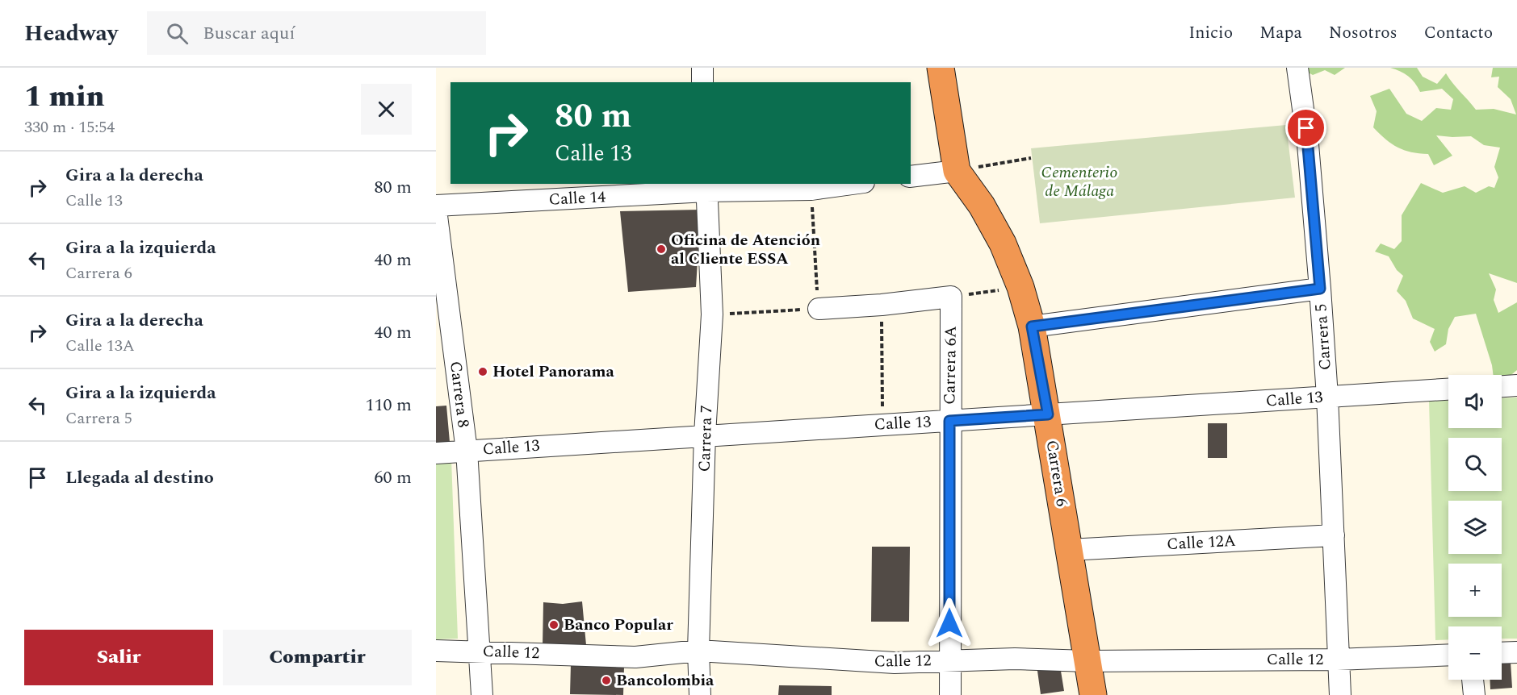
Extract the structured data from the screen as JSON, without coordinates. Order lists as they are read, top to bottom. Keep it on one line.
{"streets":{"highway":["Carrera 6"],"street":["Calle 14","Carrera 5","Carrera 6A","Carrera 8","Calle 13","Carrera 7","Calle 12A","Calle 12"]},"crossings":[["Calle 14","Carrera 8"],["Calle 14","Carrera 7"],["Carrera 5","Calle 13"],["Carrera 5","Calle 12A"],["Carrera 5","Calle 12"],["Carrera 6A","Calle 13"],["Carrera 6A","Calle 12"],["Carrera 8","Calle 13"],["Carrera 8","Calle 12"],["Calle 13","Carrera 7"],["Calle 13","Carrera 6"],["Carrera 7","Calle 12"],["Carrera 6","Calle 12A"],["Carrera 6","Calle 12"]],"parks":["Cementerio de Málaga"],"places":["Oficina de Atención al Cliente ESSA","Hotel Panorama","Banco Popular","Bancolombia"],"page":{"header":"Headway","search":"Buscar aquí","nav":["Inicio","Mapa","Nosotros","Contacto"],"heading":["1 min","330 m · 15:54"],"turn":["80 m","Calle 13"],"list":[{"name":"Gira a la derecha","note":"Calle 13","value":"80 m"},{"name":"Gira a la izquierda","note":"Carrera 6","value":"40 m"},{"name":"Gira a la derecha","note":"Calle 13A","value":"40 m"},{"name":"Gira a la izquierda","note":"Carrera 5","value":"110 m"},{"name":"Llegada al destino","value":"60 m"}],"map_buttons":["+","−"],"buttons":["Salir","Compartir"]}}
